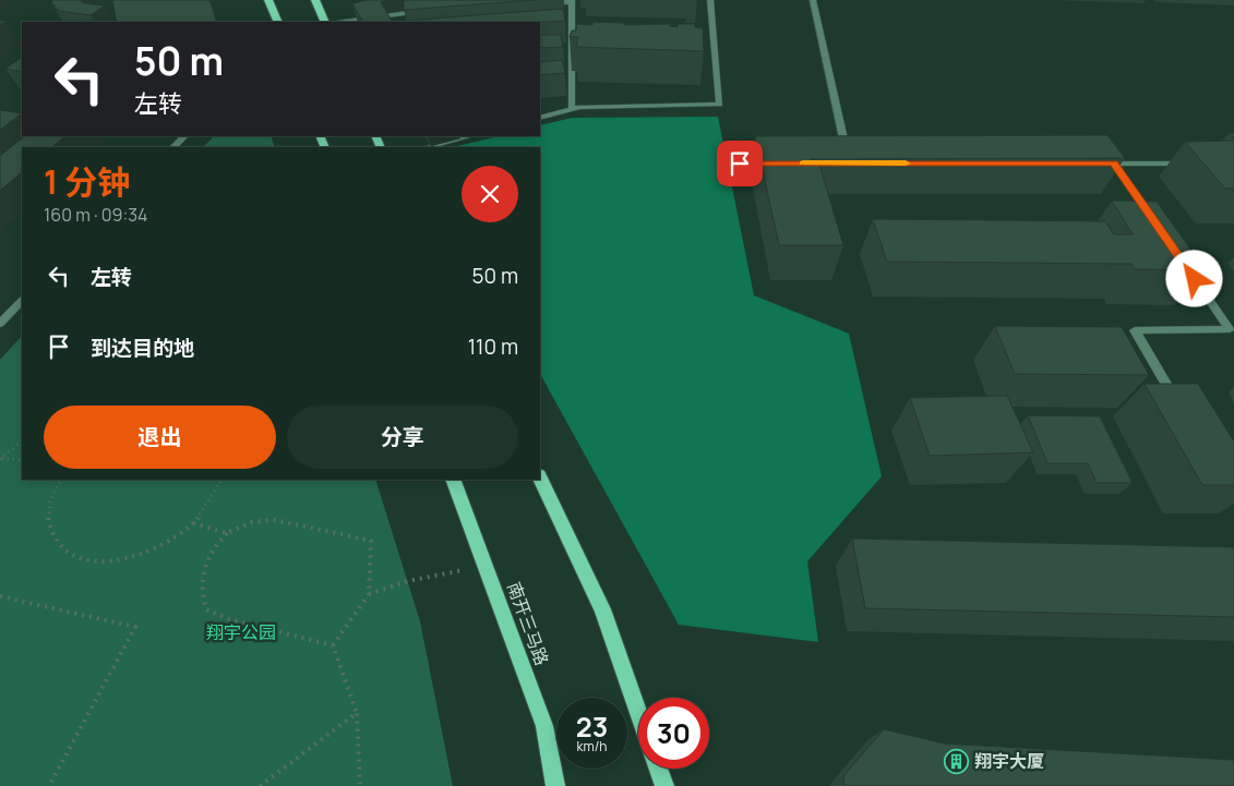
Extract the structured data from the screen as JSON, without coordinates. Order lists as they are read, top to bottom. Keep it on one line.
{"streets":{"main road":["南开三马路"]},"parks":["翔宇公园"],"places":{"building":["翔宇大厦"]},"page":{"turn":["50 m","左转"],"heading":["1 分钟","160 m · 09:34"],"list":[{"name":"左转","value":"50 m"},{"name":"到达目的地","value":"110 m"}],"buttons":["退出","分享"],"speed":"23 km/h","limit":"30"}}
